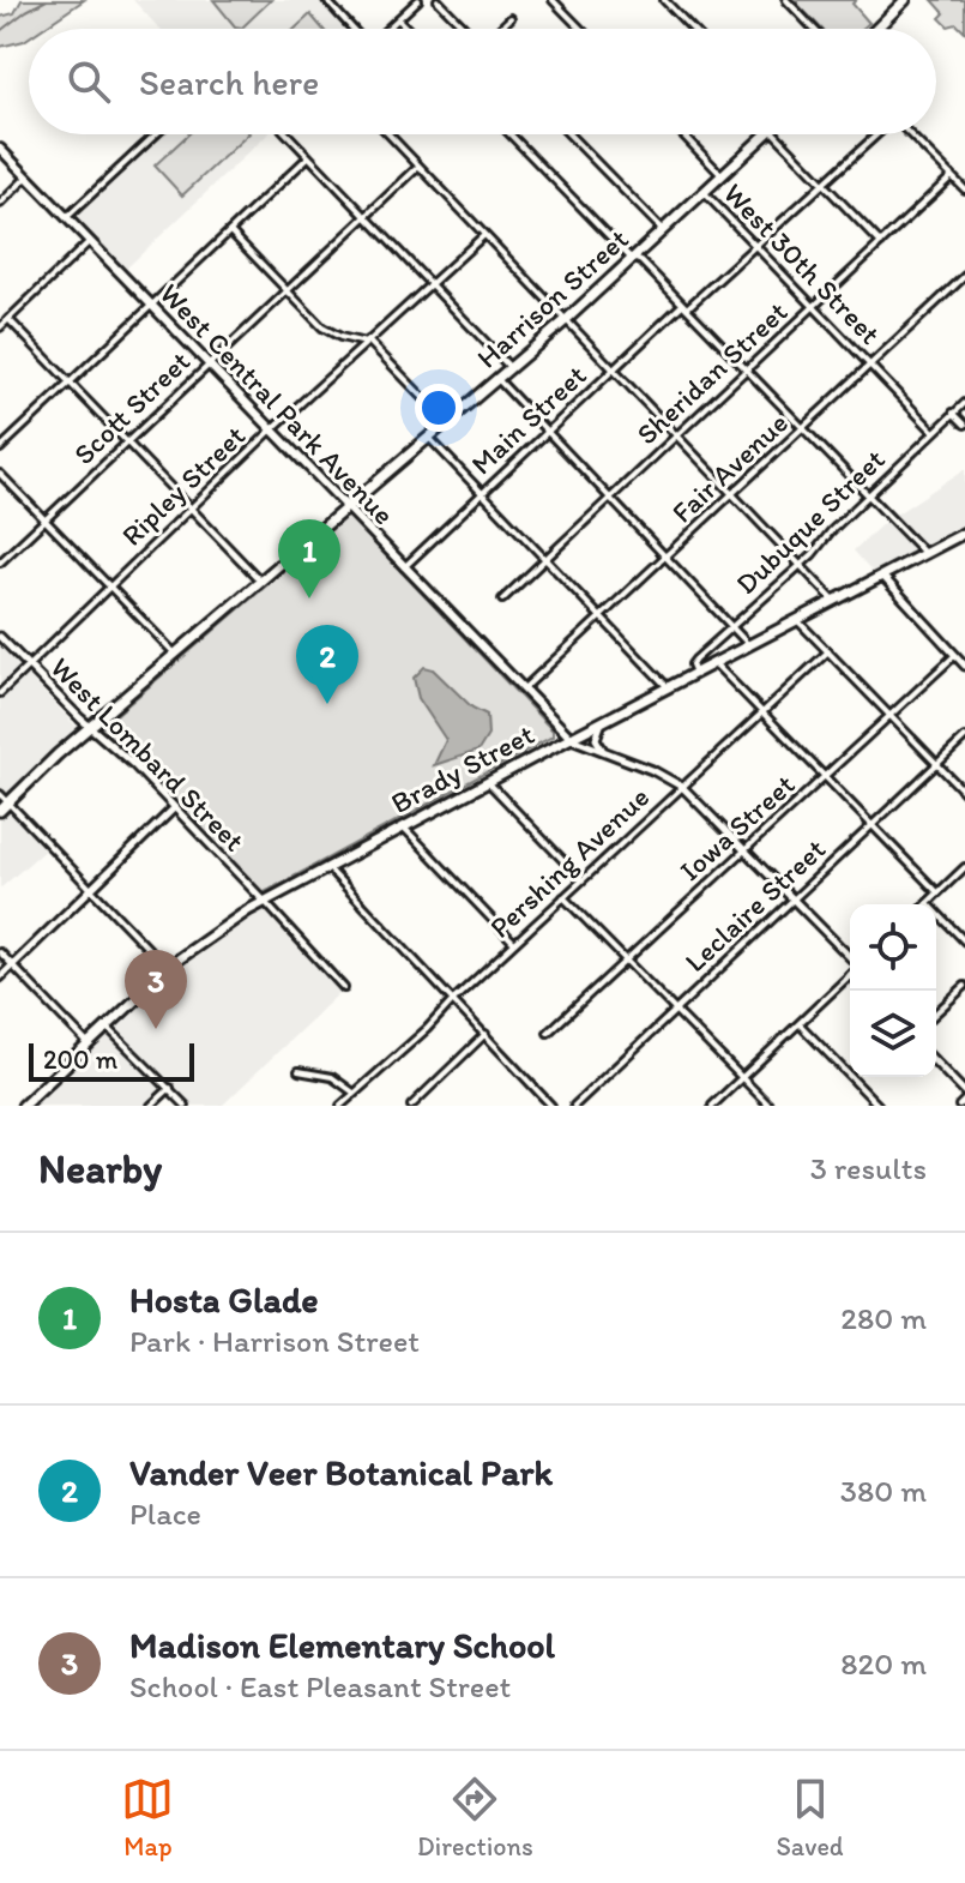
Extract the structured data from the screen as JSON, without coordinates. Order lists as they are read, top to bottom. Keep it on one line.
{"streets":{"highway":["Harrison Street","Brady Street"],"main road":["West Central Park Avenue"],"street":["West 30th Street","Sheridan Street","Scott Street","Main Street","Fair Avenue","Ripley Street","Dubuque Street","West Lombard Street","Iowa Street","Pershing Avenue","Leclaire Street"]},"crossings":[["West 30th Street","Harrison Street"],["West 30th Street","Sheridan Street"],["West 30th Street","Main Street"],["West 30th Street","Fair Avenue"],["West 30th Street","Dubuque Street"],["Harrison Street","West Central Park Avenue"],["Harrison Street","West Lombard Street"],["West Central Park Avenue","Scott Street"],["West Central Park Avenue","Main Street"],["West Central Park Avenue","Fair Avenue"],["West Central Park Avenue","Ripley Street"],["West Central Park Avenue","Brady Street"],["Ripley Street","West Lombard Street"],["Dubuque Street","Brady Street"],["West Lombard Street","Brady Street"]],"scale_bar":"200 m","page":{"search":"Search here","pins":["1","2","3"],"scale":"200 m","heading":["Nearby","3 results"],"list":[{"mark":"1","name":"Hosta Glade","note":"Park · Harrison Street","value":"280 m"},{"mark":"2","name":"Vander Veer Botanical Park","note":"Place","value":"380 m"},{"mark":"3","name":"Madison Elementary School","note":"School · East Pleasant Street","value":"820 m"}],"nav":["Map","Directions","Saved"]}}
